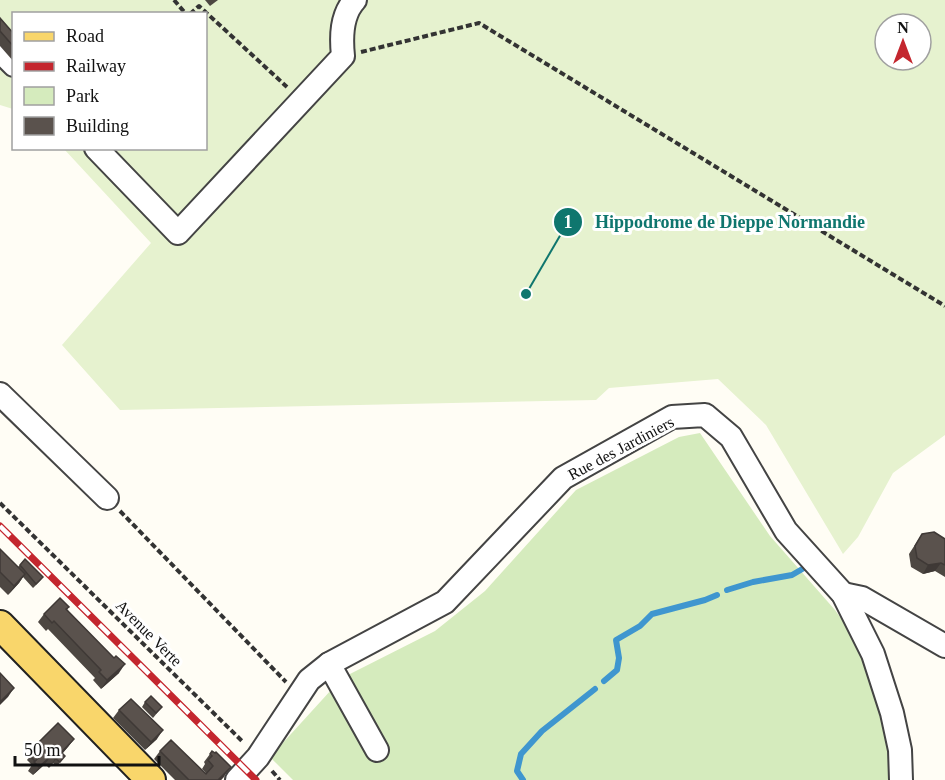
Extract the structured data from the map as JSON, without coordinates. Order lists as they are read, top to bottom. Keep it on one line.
{"streets":{"street":["Rue des Jardiniers"],"path":["Avenue Verte"]},"crossings":[["Rue des Jardiniers","Avenue Verte"]],"places":["Hippodrome de Dieppe Normandie"],"legend":["Road","Railway","Park","Building"],"scale_bar":"50 m","north":"top"}
